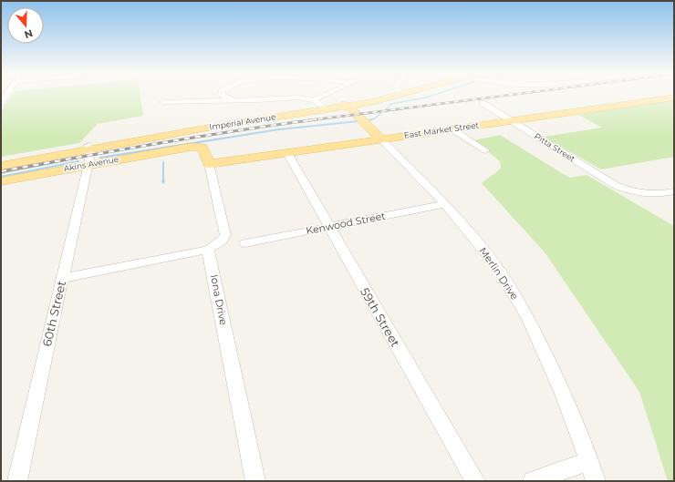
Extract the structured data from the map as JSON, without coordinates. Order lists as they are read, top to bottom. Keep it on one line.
{"streets":{"main road":["Imperial Avenue","East Market Street","Akins Avenue","Merlin Drive"],"street":["Pitta Street","Kenwood Street","Iona Drive","60th Street","59th Street"]},"crossings":[["Imperial Avenue","Merlin Drive"],["Imperial Avenue","60th Street"],["East Market Street","Pitta Street"],["East Market Street","Akins Avenue"],["East Market Street","Merlin Drive"],["East Market Street","59th Street"],["Akins Avenue","60th Street"],["Kenwood Street","Merlin Drive"],["Kenwood Street","59th Street"]],"north":"bottom"}
